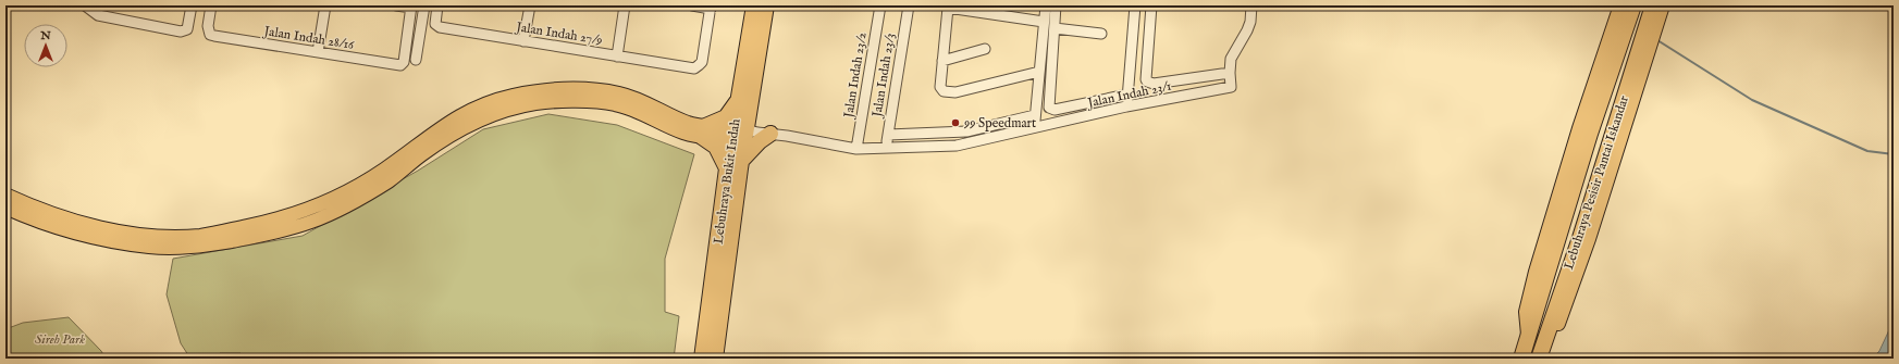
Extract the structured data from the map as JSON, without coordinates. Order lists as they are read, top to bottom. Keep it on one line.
{"streets":{"highway":["Lebuhraya Bukit Indah","Lebuhraya Pesisir Pantai Iskandar"],"street":["Jalan Indah 27/9","Jalan Indah 28/16","Jalan Indah 23/2","Jalan Indah 23/3","Jalan Indah 23/1"]},"crossings":[["Jalan Indah 23/2","Jalan Indah 23/1"],["Jalan Indah 23/3","Jalan Indah 23/1"],["Jalan Indah 23/1","Lebuhraya Bukit Indah"]],"parks":["Sireh Park"],"places":["99 Speedmart"],"north":"top"}
